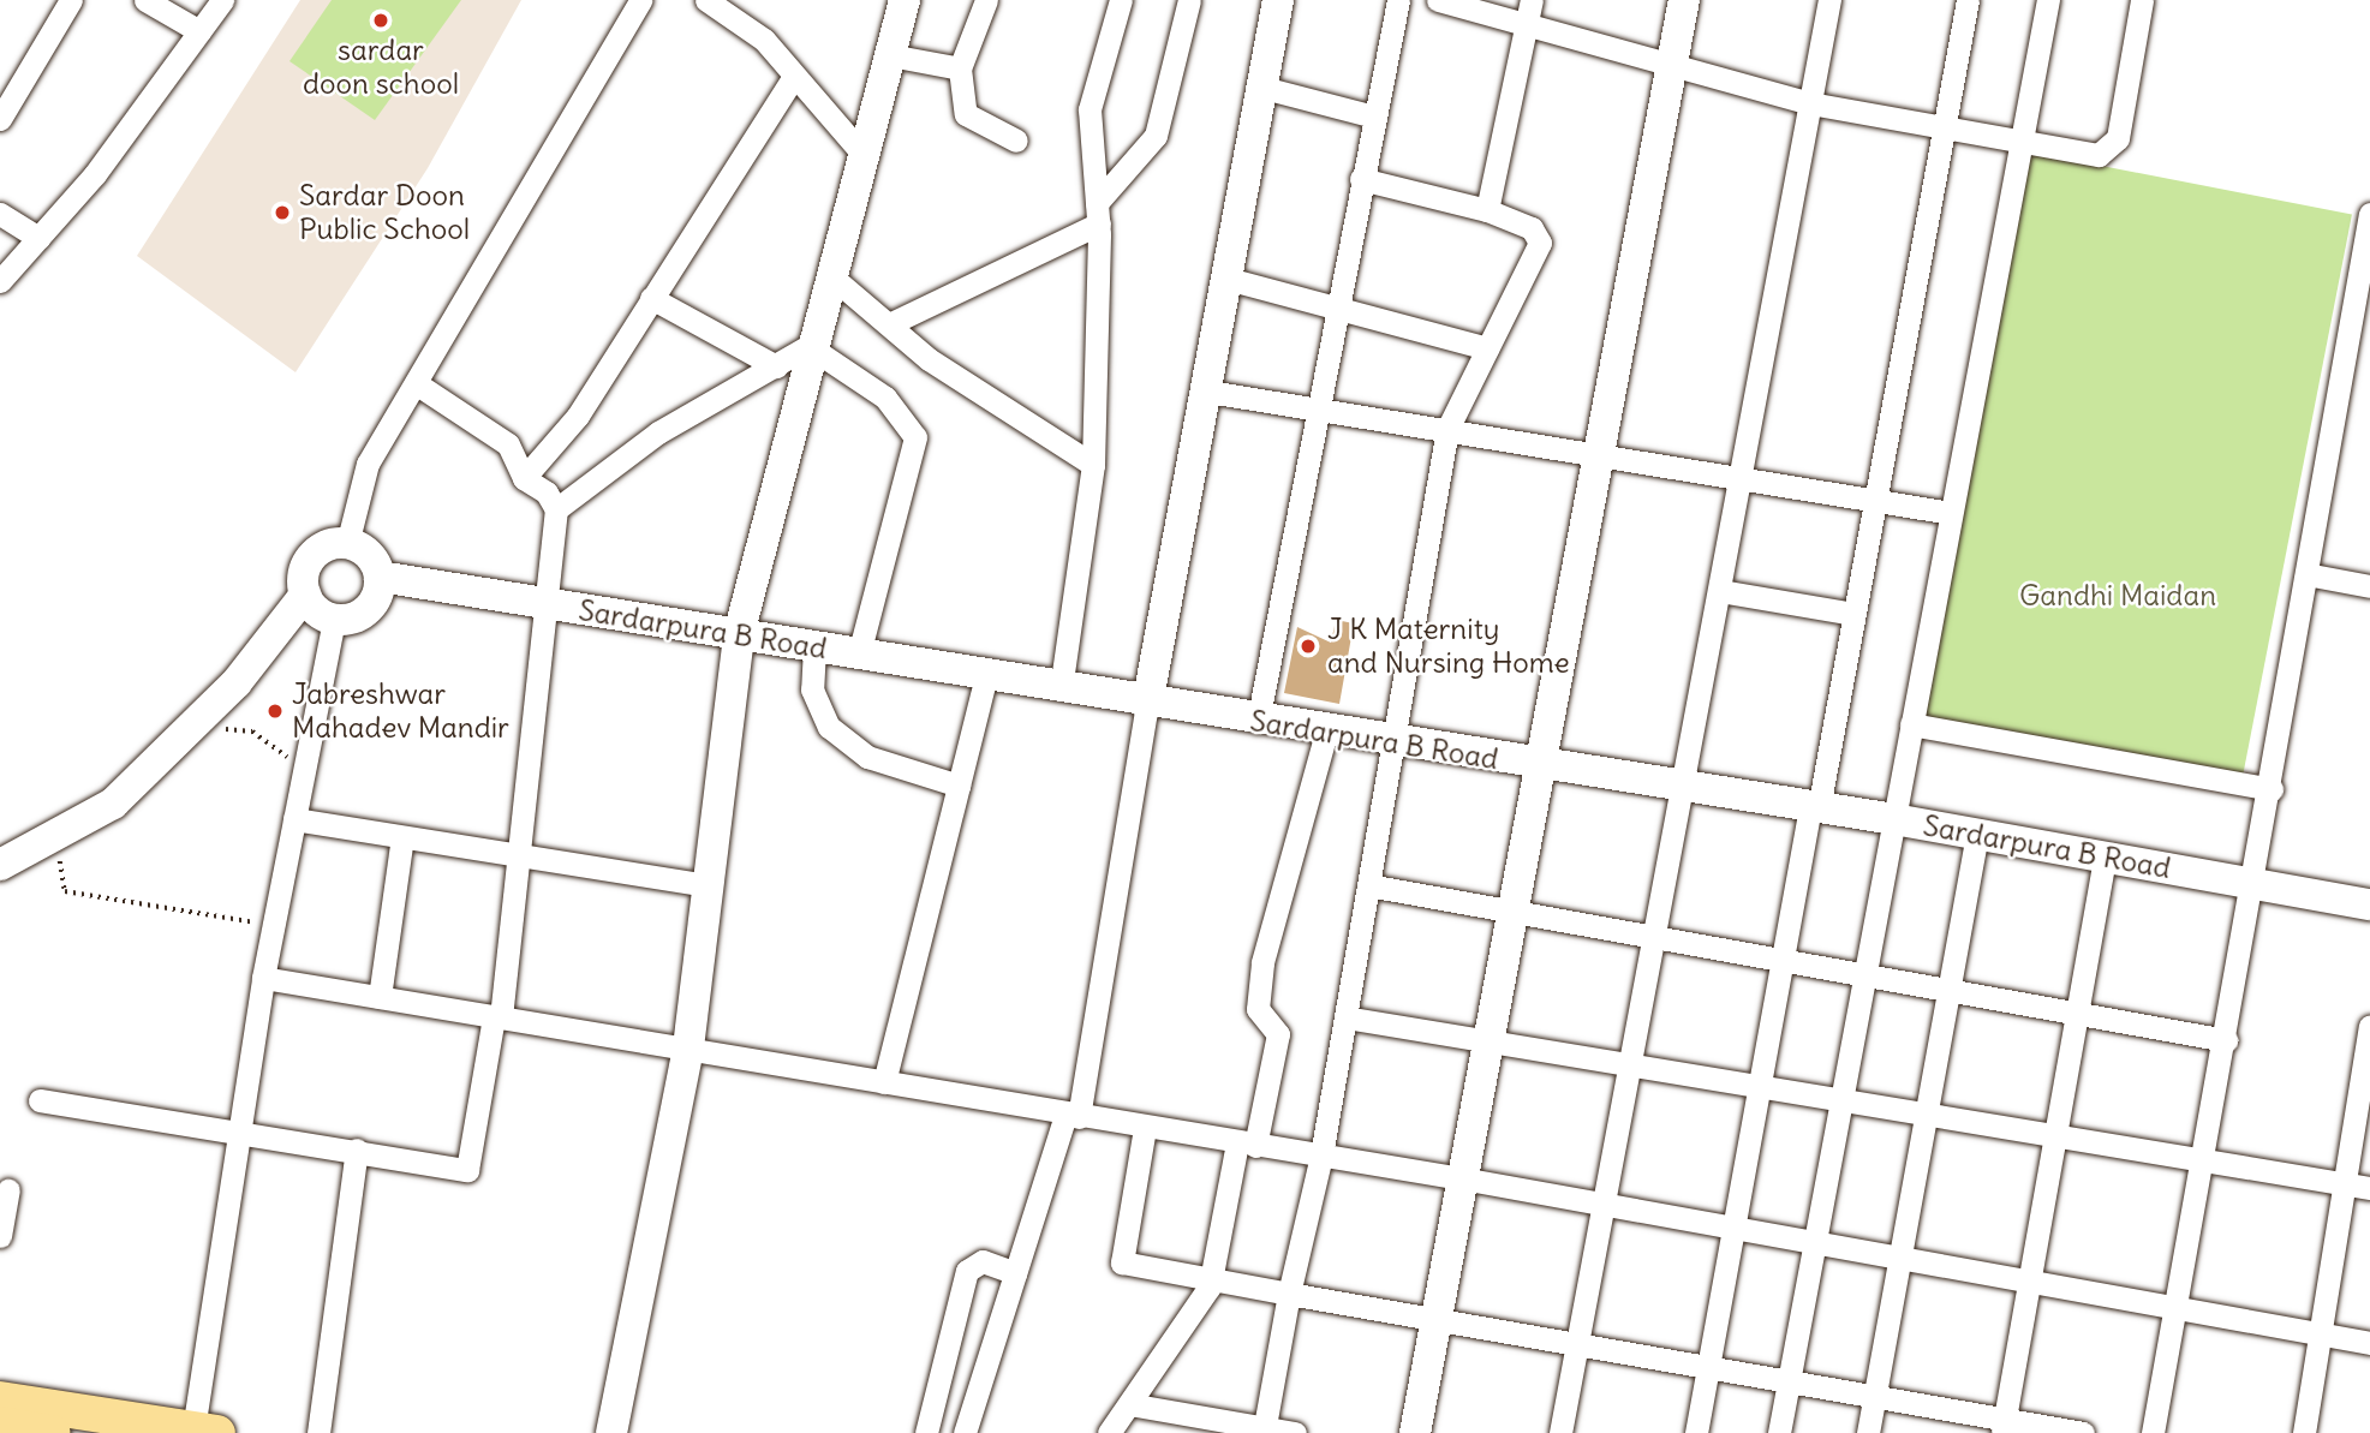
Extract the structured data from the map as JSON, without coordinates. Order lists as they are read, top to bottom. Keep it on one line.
{"streets":{"street":["Sardarpura B Road"]},"parks":["Gandhi Maidan"],"places":["sardar doon school","Sardar Doon Public School","J K Maternity and Nursing Home","Jabreshwar Mahadev Mandir"]}
